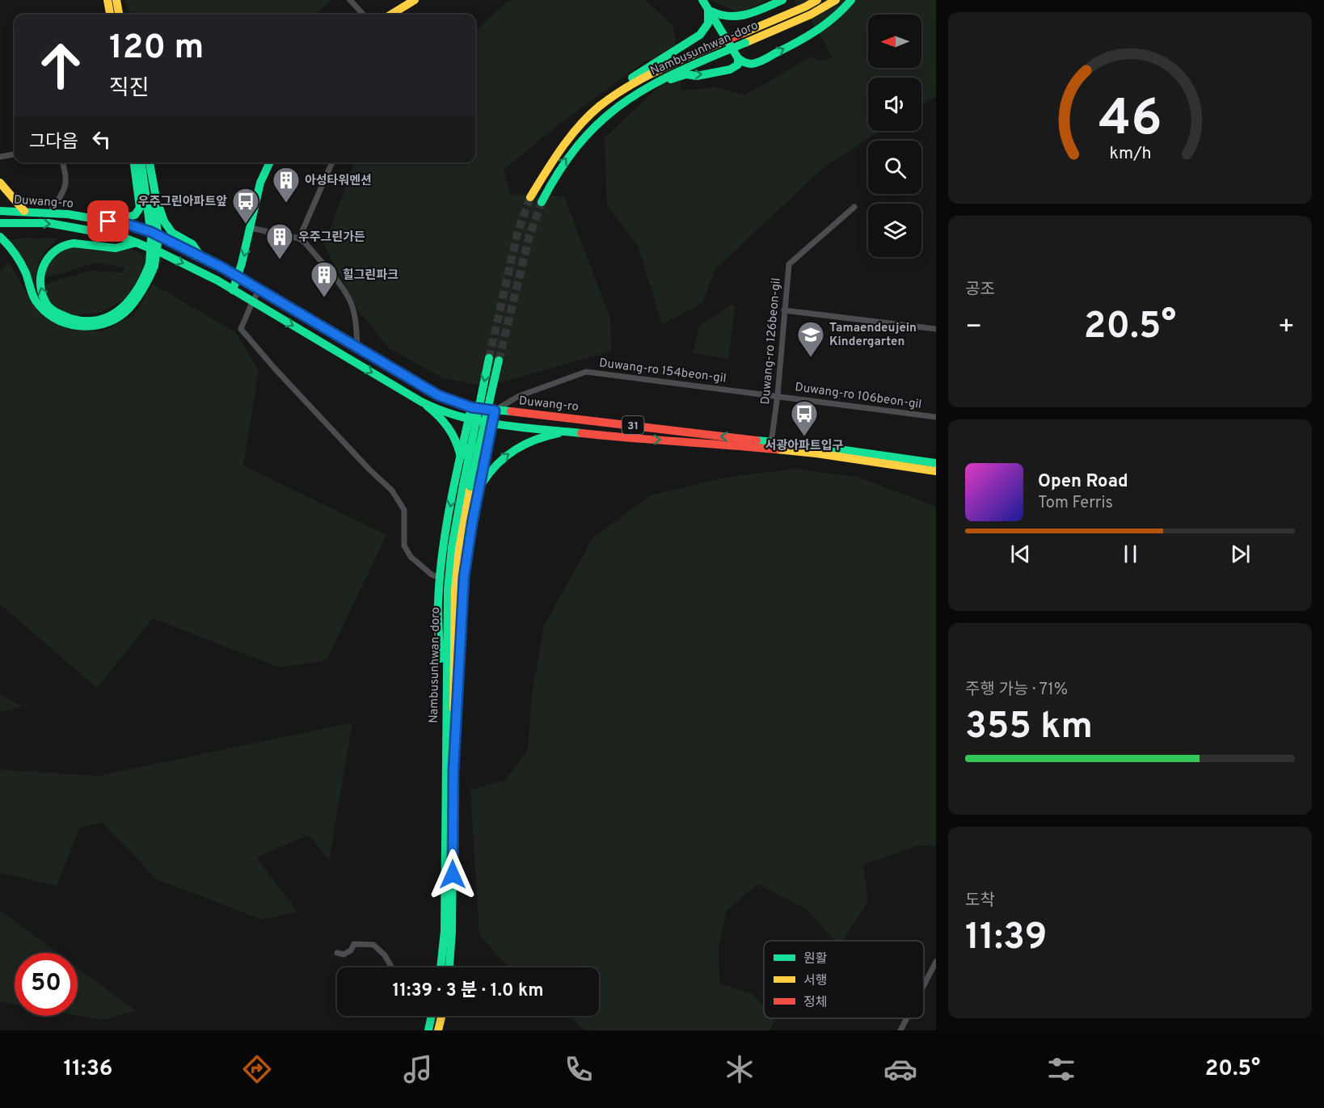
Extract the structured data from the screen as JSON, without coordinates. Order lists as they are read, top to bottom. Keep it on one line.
{"streets":{"main road":["Nambusunhwan-doro","Duwang-ro","31"],"street":["Duwang-ro 126beon-gil","Duwang-ro 154beon-gil","Duwang-ro 106beon-gil"]},"crossings":[["Duwang-ro","Duwang-ro 126beon-gil"],["Duwang-ro","Duwang-ro 154beon-gil"],["Duwang-ro 126beon-gil","Duwang-ro 154beon-gil"],["Duwang-ro 126beon-gil","Duwang-ro 106beon-gil"],["Duwang-ro 154beon-gil","Duwang-ro 106beon-gil"]],"places":{"building":["아성타워멘션","우주그린가든","힐그린파크"],"bus stop":["우주그린아파트앞","서광아파트입구"],"school or university":["Tamaendeujein Kindergarten"]},"legend":["원활","서행","정체"],"north":"left","page":{"turn":["120 m","직진"],"then":"그다음","tile":["공조",["주행 가능 · 71%","355 km"],["도착","11:39"]],"heat":["−","20.5°","+"],"song":["Open Road","Tom Ferris"],"limit":"50","trip":"11:39 · 3 분 · 1.0 km","tabs":["11:36","20.5°"],"gauge":["46","km/h"]}}
